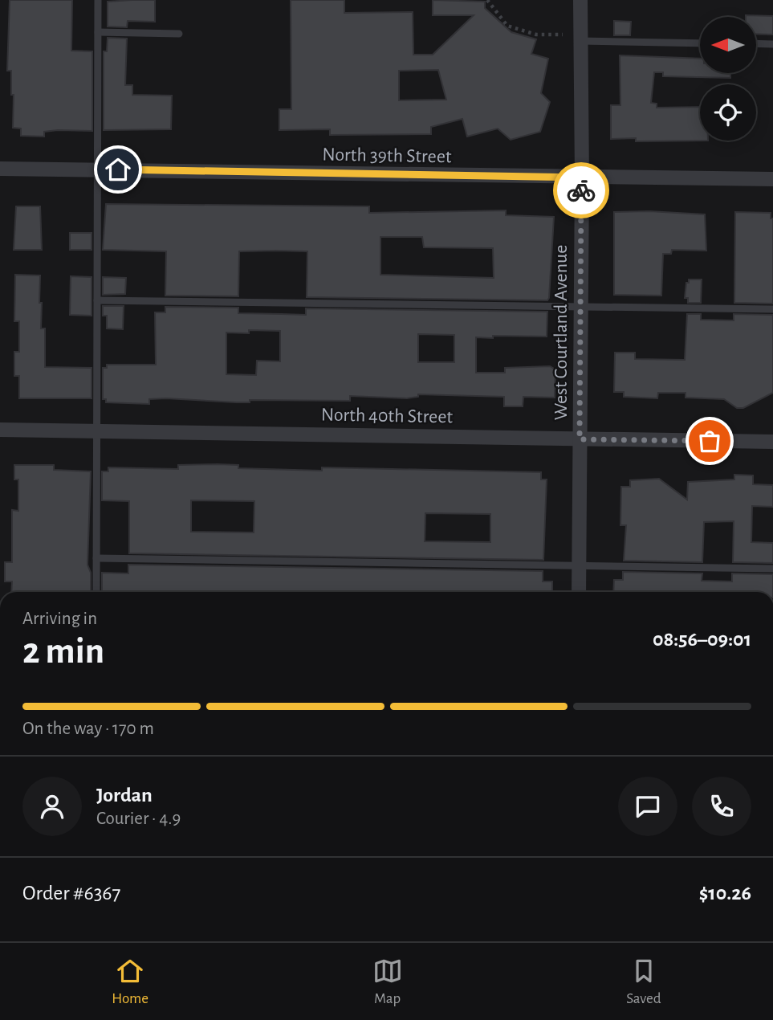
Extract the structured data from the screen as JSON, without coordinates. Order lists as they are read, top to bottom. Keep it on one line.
{"streets":{"street":["North 39th Street","West Courtland Avenue","North 40th Street"]},"crossings":[["North 39th Street","West Courtland Avenue"],["West Courtland Avenue","North 40th Street"]],"north":"left","page":{"heading":["2 min","Arriving in","08:56–09:01"],"panel":["Jordan","Courier · 4.9","Order #6367","$10.26"],"bar":"On the way · 170 m","tabs":["Home","Map","Saved"]}}
